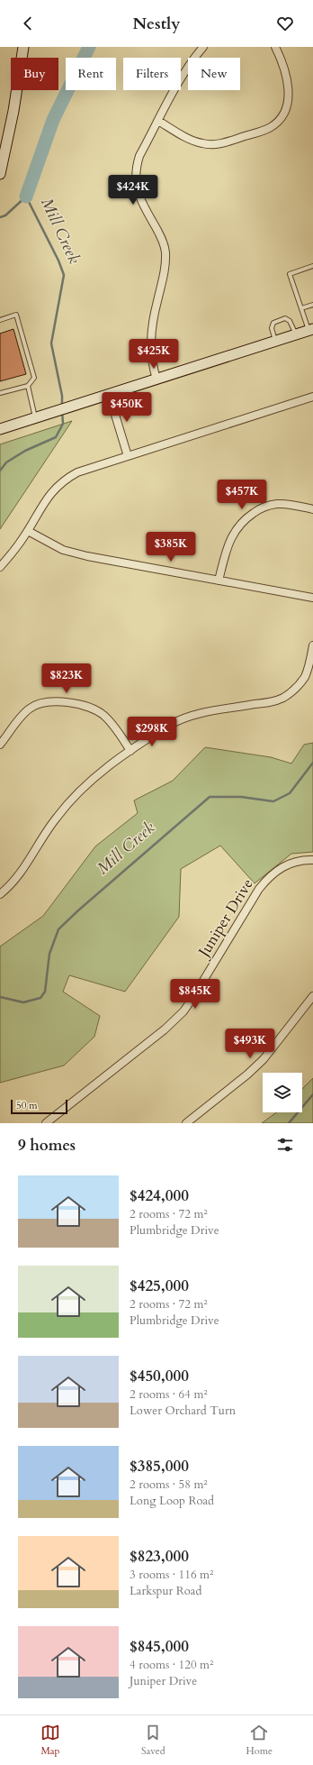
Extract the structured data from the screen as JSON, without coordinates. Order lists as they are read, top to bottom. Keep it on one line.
{"streets":{"street":["Juniper Drive"]},"water":["Mill Creek"],"scale_bar":"50 m","page":{"header":"Nestly","chip":["Buy","Rent","Filters","New"],"price":["$424K","$425K","$450K","$457K","$385K","$823K","$298K","$845K","$493K"],"scale":"50 m","heading":"9 homes","list":[{"name":"$424,000","note":"2 rooms · 72 m² · Plumbridge Drive"},{"name":"$425,000","note":"2 rooms · 72 m² · Plumbridge Drive"},{"name":"$450,000","note":"2 rooms · 64 m² · Lower Orchard Turn"},{"name":"$385,000","note":"2 rooms · 58 m² · Long Loop Road"},{"name":"$823,000","note":"3 rooms · 116 m² · Larkspur Road"},{"name":"$845,000","note":"4 rooms · 120 m² · Juniper Drive"}],"tabs":["Map","Saved","Home"]}}
